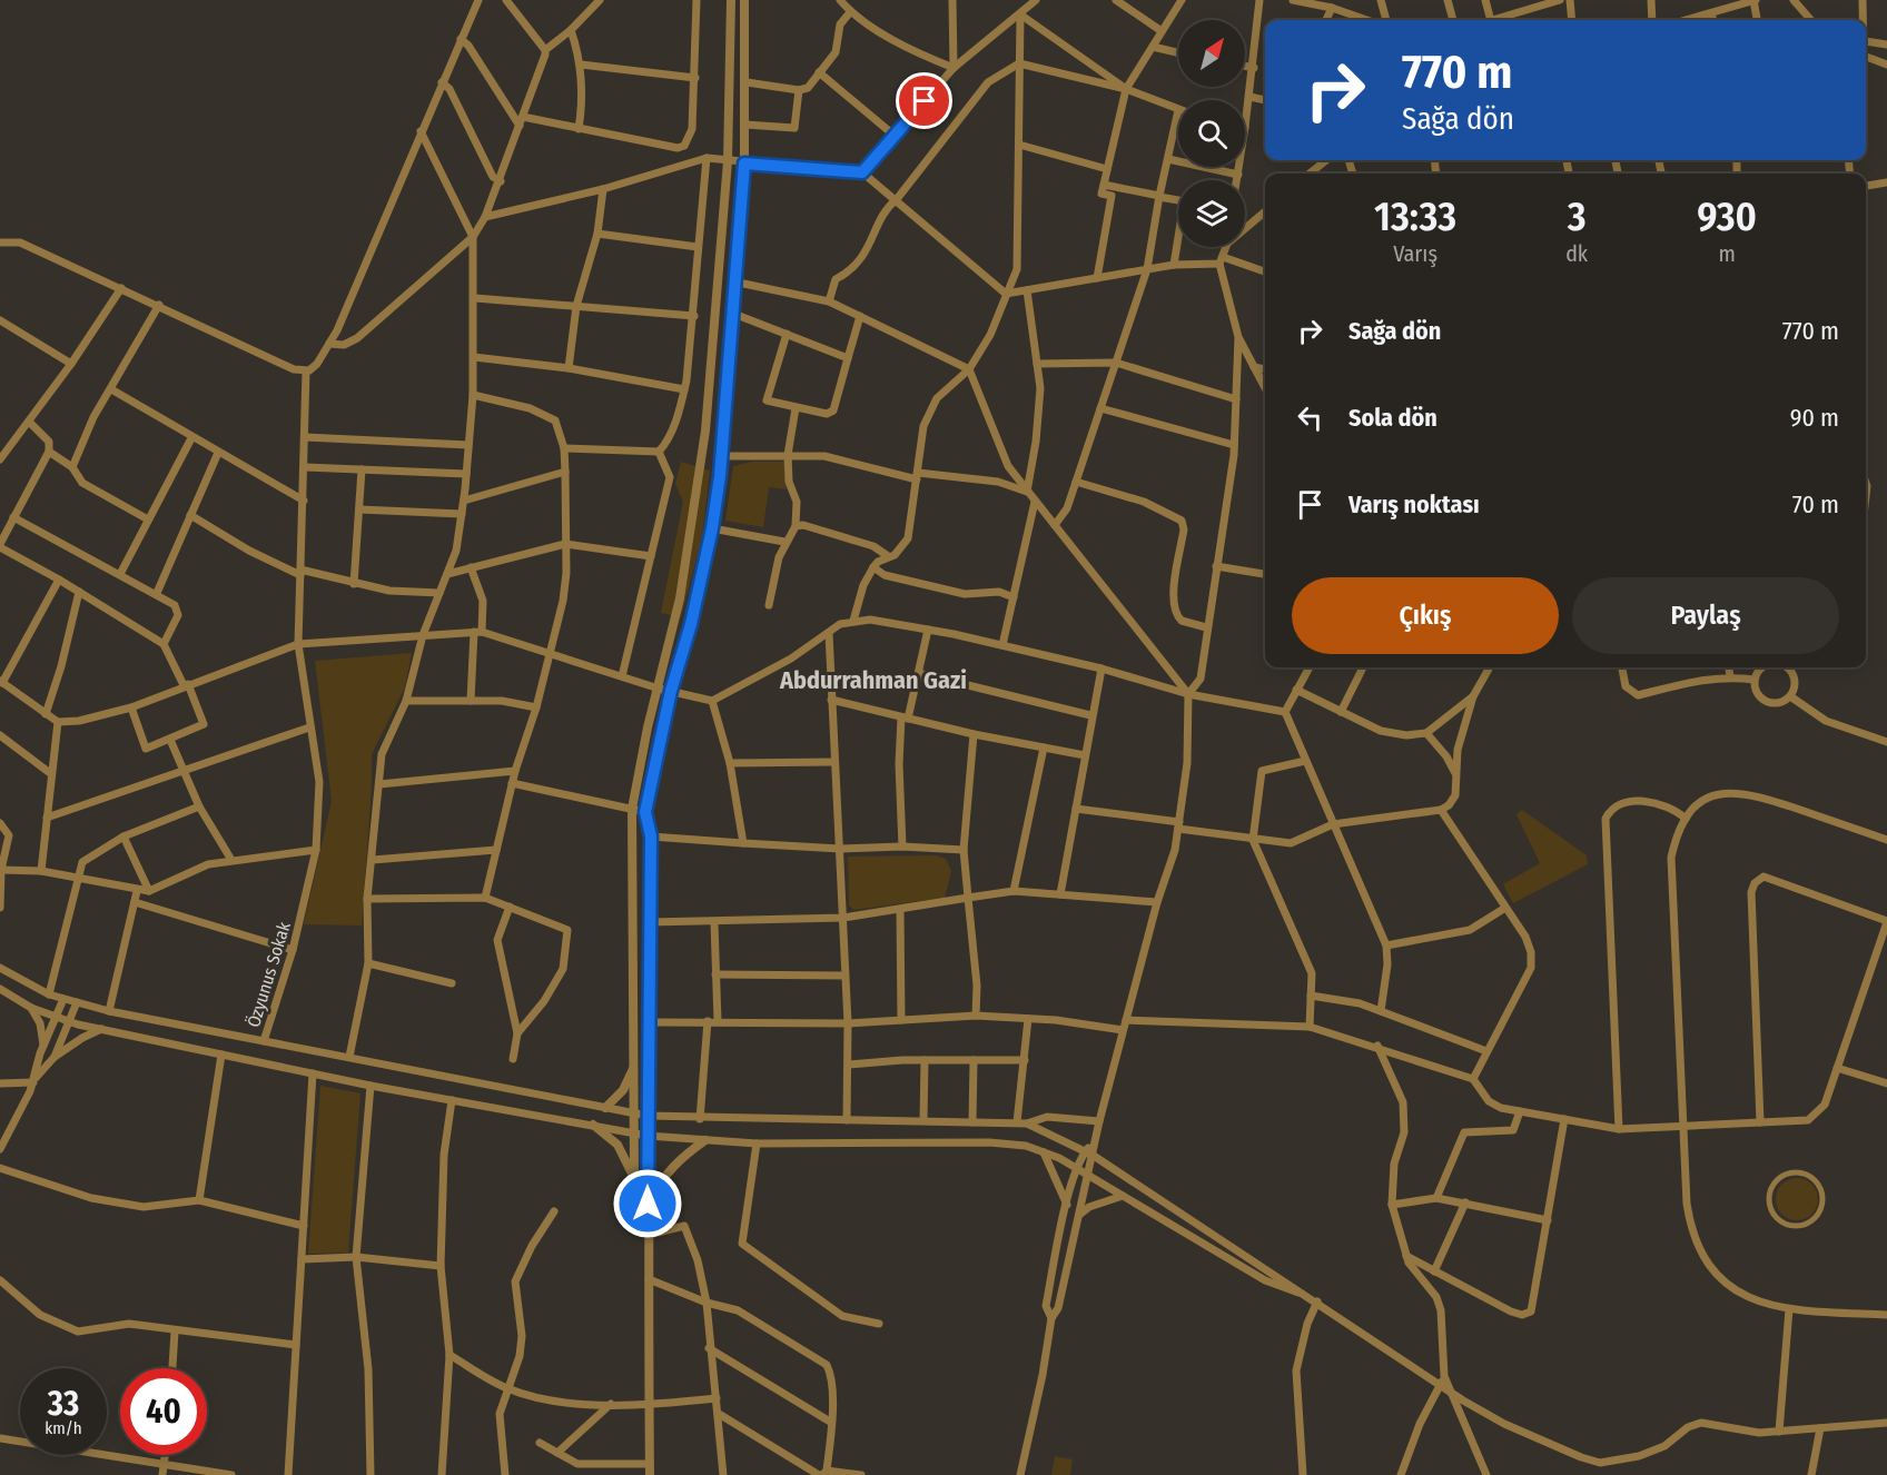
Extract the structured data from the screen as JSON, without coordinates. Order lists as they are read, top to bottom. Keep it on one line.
{"streets":{"street":["Özyunus Sokak"]},"districts":["Abdurrahman Gazi"],"north":"top right","page":{"turn":["770 m","Sağa dön"],"eta":["13:33","Varış","3","dk","930","m"],"list":[{"name":"Sağa dön","value":"770 m"},{"name":"Sola dön","value":"90 m"},{"name":"Varış noktası","value":"70 m"}],"buttons":["Çıkış","Paylaş"],"speed":"33 km/h","limit":"40"}}
